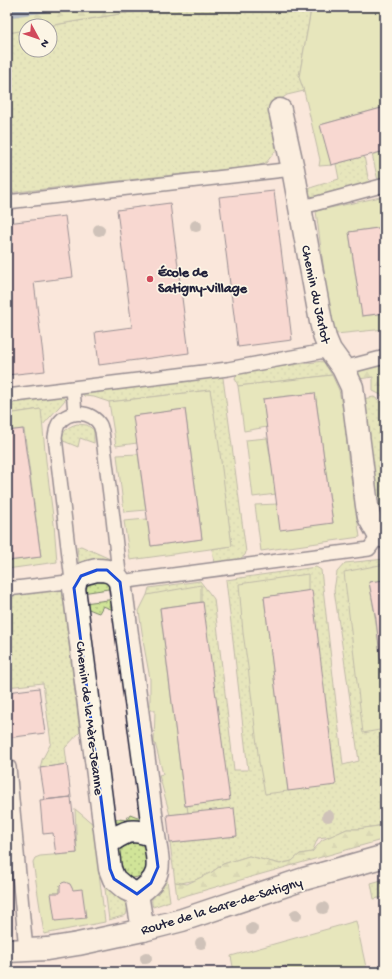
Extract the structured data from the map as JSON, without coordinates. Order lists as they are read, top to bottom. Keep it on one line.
{"streets":{"street":["Chemin du Jarlot","Chemin de la Mère-Jeanne","Route de la Gare-de-Satigny"]},"places":["École de Satigny-Village"],"north":"bottom right"}
